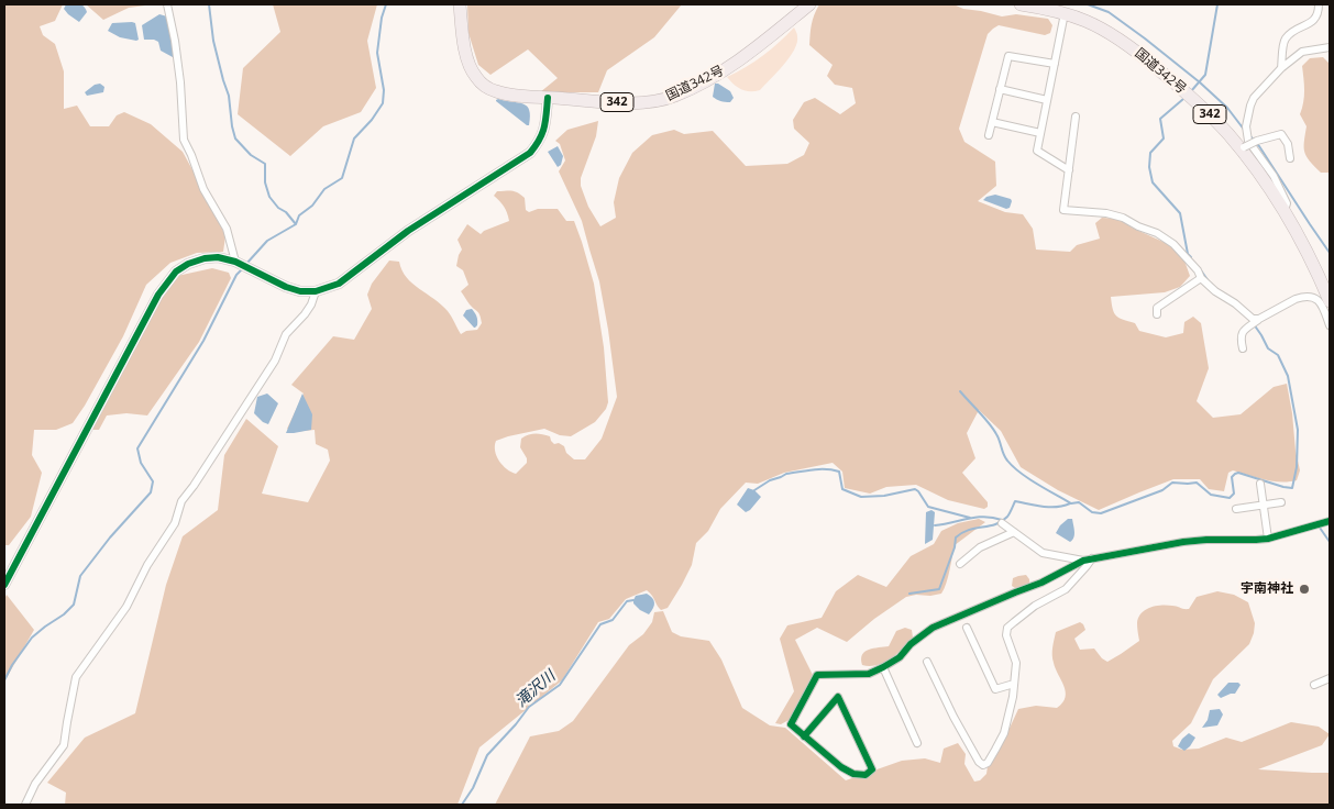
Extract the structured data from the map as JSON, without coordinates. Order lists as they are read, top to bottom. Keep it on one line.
{"streets":{"highway":["国道342号","342"]},"water":["滝沢川"],"places":["宇南神社"]}
